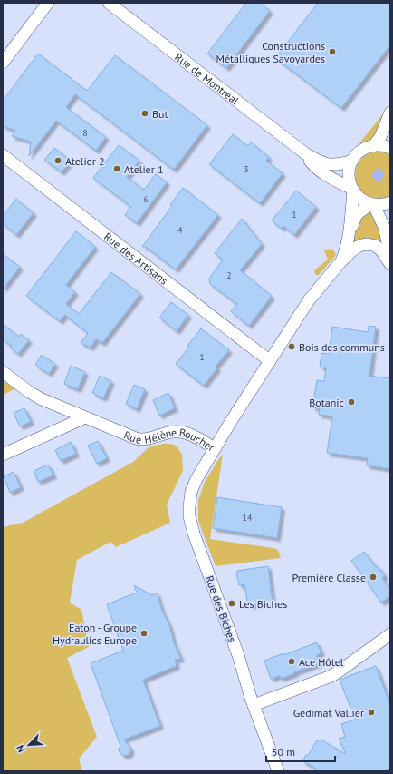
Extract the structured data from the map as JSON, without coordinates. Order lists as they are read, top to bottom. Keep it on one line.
{"streets":{"street":["Rue de Montréal","Rue des Artisans","Rue Hélène Boucher","Rue des Biches"]},"crossings":[["Rue de Montréal","Rue Hélène Boucher"],["Rue des Artisans","Rue Hélène Boucher"],["Rue Hélène Boucher","Rue des Biches"]],"places":["Constructions Métalliques Savoyardes","But","Atelier 2","Atelier 1","Bois des communs","Botanic","Première Classe","Les Biches","Eaton - Groupe Hydraulics Europe","Ace Hôtel","Gédimat Vallier"],"house_numbers":["8","3","6","1","4","2","1","14"],"scale_bar":"50 m","north":"bottom left"}
